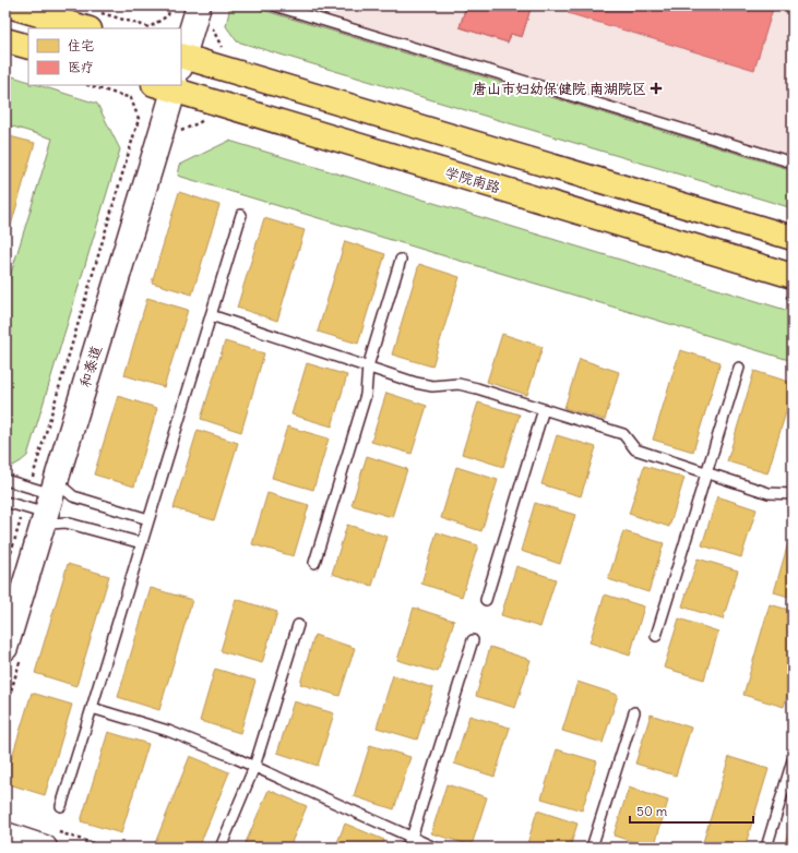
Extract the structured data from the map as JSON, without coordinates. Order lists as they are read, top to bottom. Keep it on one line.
{"streets":{"main road":["学院南路"],"street":["和泰道"]},"places":{"health":["唐山市妇幼保健院 南湖院区"]},"legend":["住宅","医疗"],"scale_bar":"50 m"}
